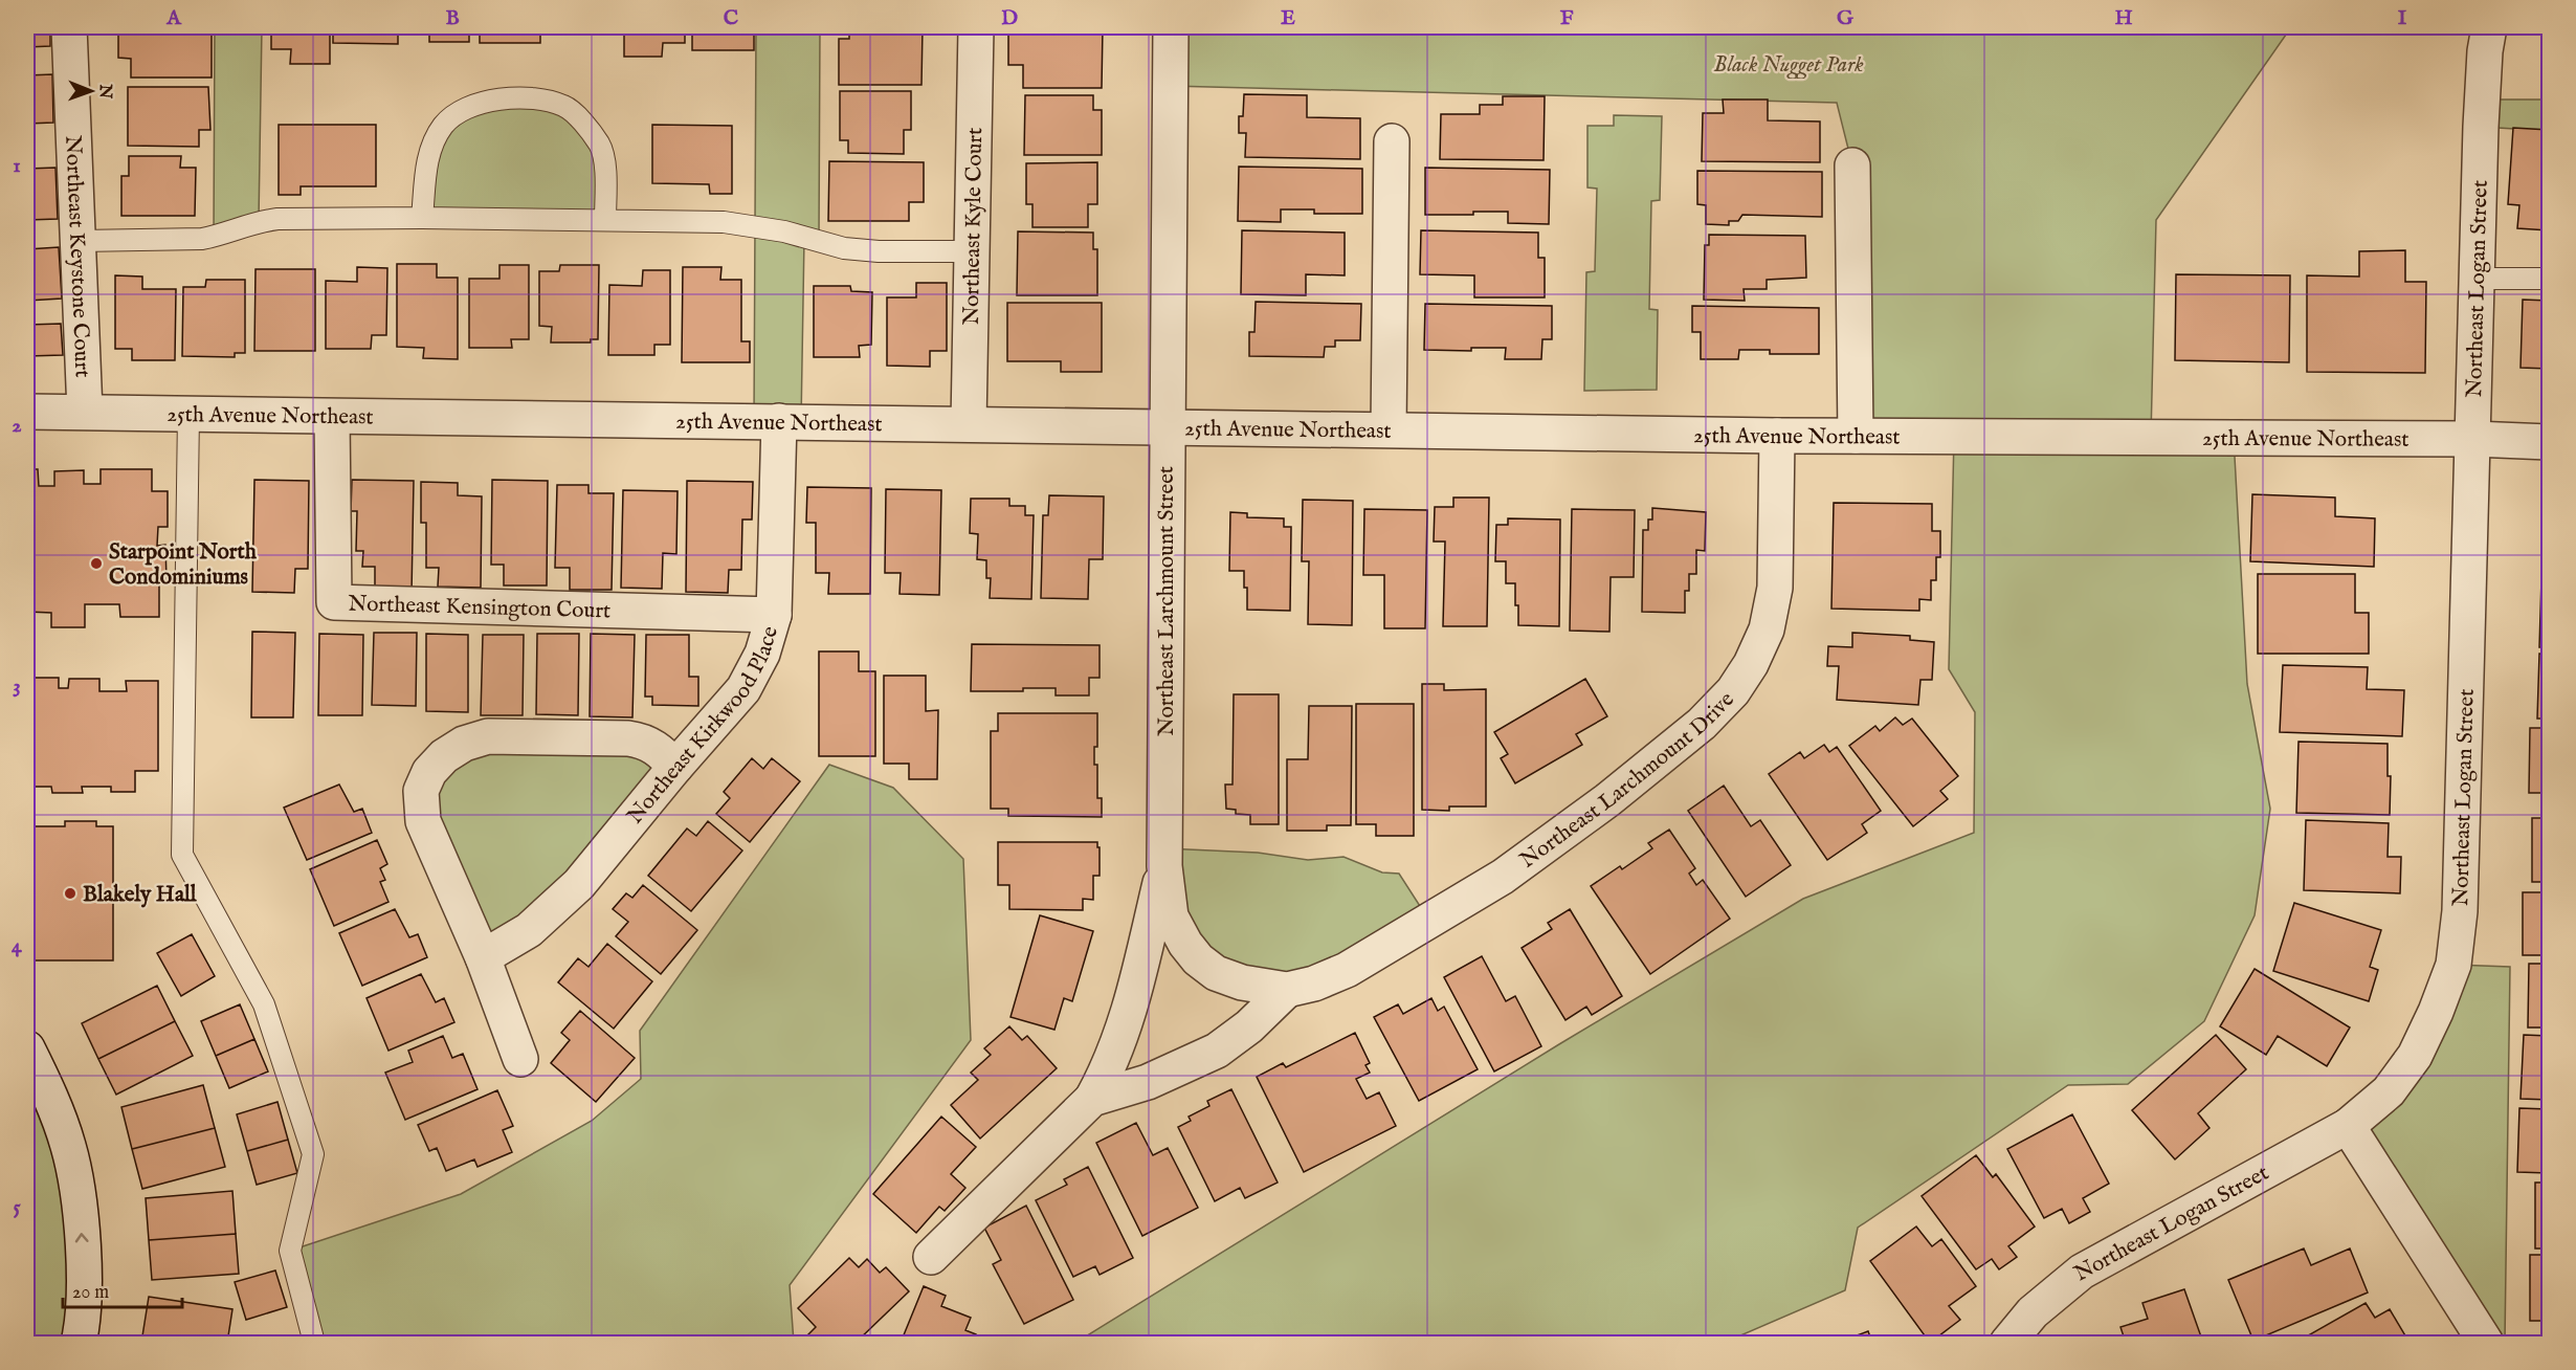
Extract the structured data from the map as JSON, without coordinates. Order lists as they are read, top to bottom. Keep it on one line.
{"streets":{"street":["Northeast Kyle Court","Northeast Keystone Court","Northeast Logan Street","25th Avenue Northeast","Northeast Larchmount Street","Northeast Kensington Court","Northeast Kirkwood Place","Northeast Larchmount Drive"]},"crossings":[["Northeast Kyle Court","25th Avenue Northeast"],["Northeast Keystone Court","25th Avenue Northeast"],["Northeast Logan Street","25th Avenue Northeast"],["25th Avenue Northeast","Northeast Larchmount Street"],["25th Avenue Northeast","Northeast Kensington Court"],["25th Avenue Northeast","Northeast Kirkwood Place"],["25th Avenue Northeast","Northeast Larchmount Drive"],["Northeast Larchmount Street","Northeast Larchmount Drive"],["Northeast Kensington Court","Northeast Kirkwood Place"]],"parks":["Black Nugget Park"],"places":["Starpoint North Condominiums","Blakely Hall"],"scale_bar":"20 m","north":"right","grid":{"columns":["A","B","C","D","E","F","G","H","I"],"rows":["1","2","3","4","5"]}}
